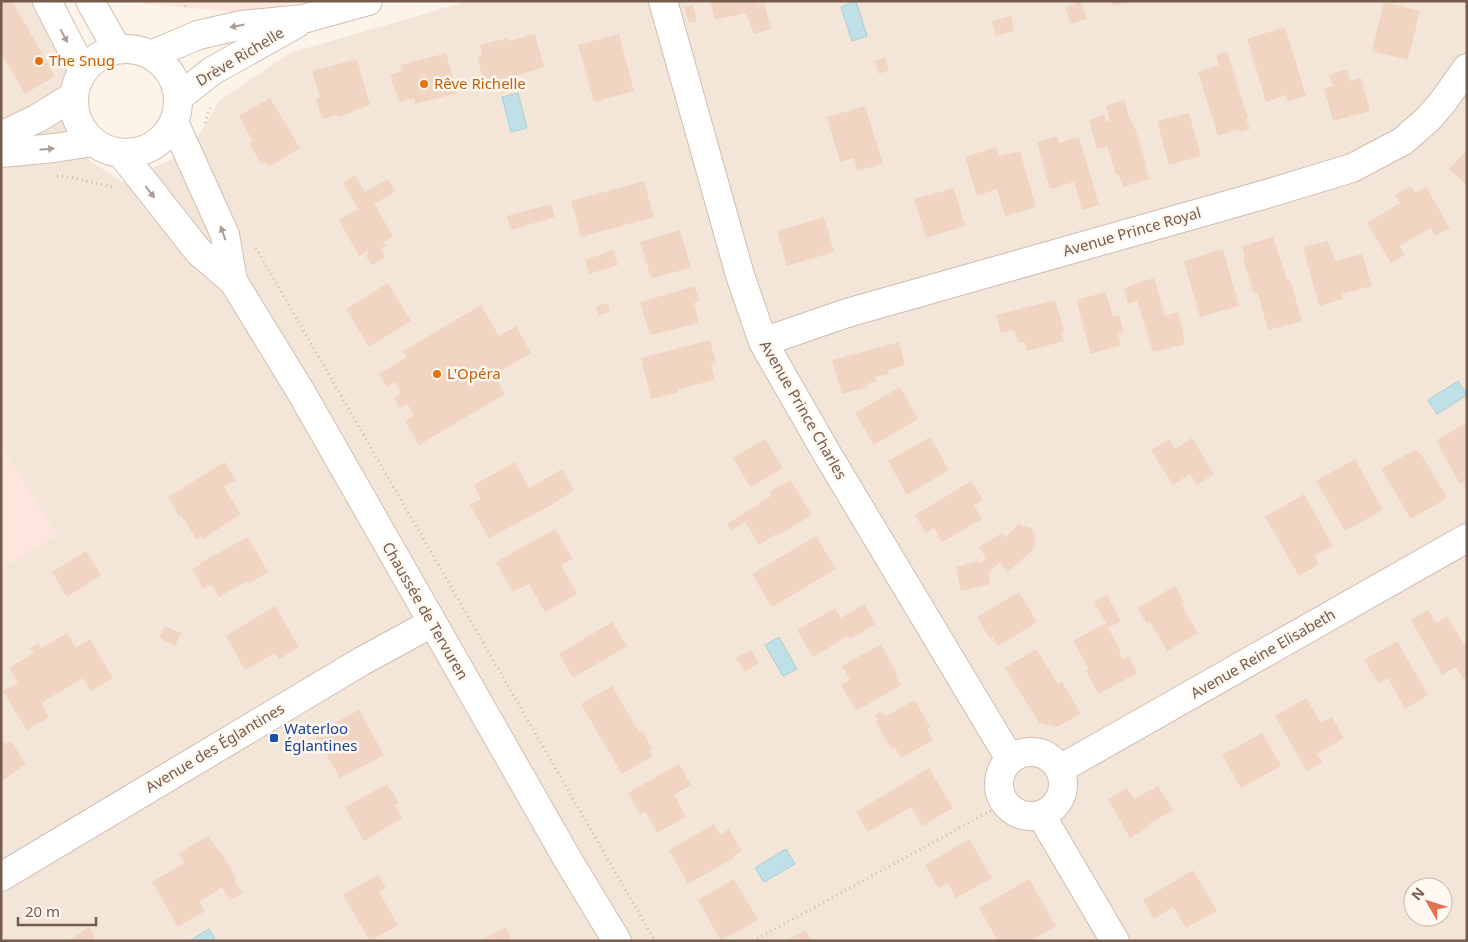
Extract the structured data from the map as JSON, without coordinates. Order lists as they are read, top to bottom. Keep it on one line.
{"streets":{"street":["Drève Richelle","Avenue Prince Royal","Avenue Prince Charles","Chaussée de Tervuren","Avenue Reine Elisabeth","Avenue des Églantines"]},"crossings":[["Drève Richelle","Chaussée de Tervuren"],["Avenue Prince Royal","Avenue Prince Charles"],["Avenue Prince Charles","Avenue Reine Elisabeth"],["Chaussée de Tervuren","Avenue des Églantines"]],"places":{"other":["The Snug","Rêve Richelle","L'Opéra"],"transit":["Waterloo Églantines"]},"scale_bar":"20 m","north":"top left"}
